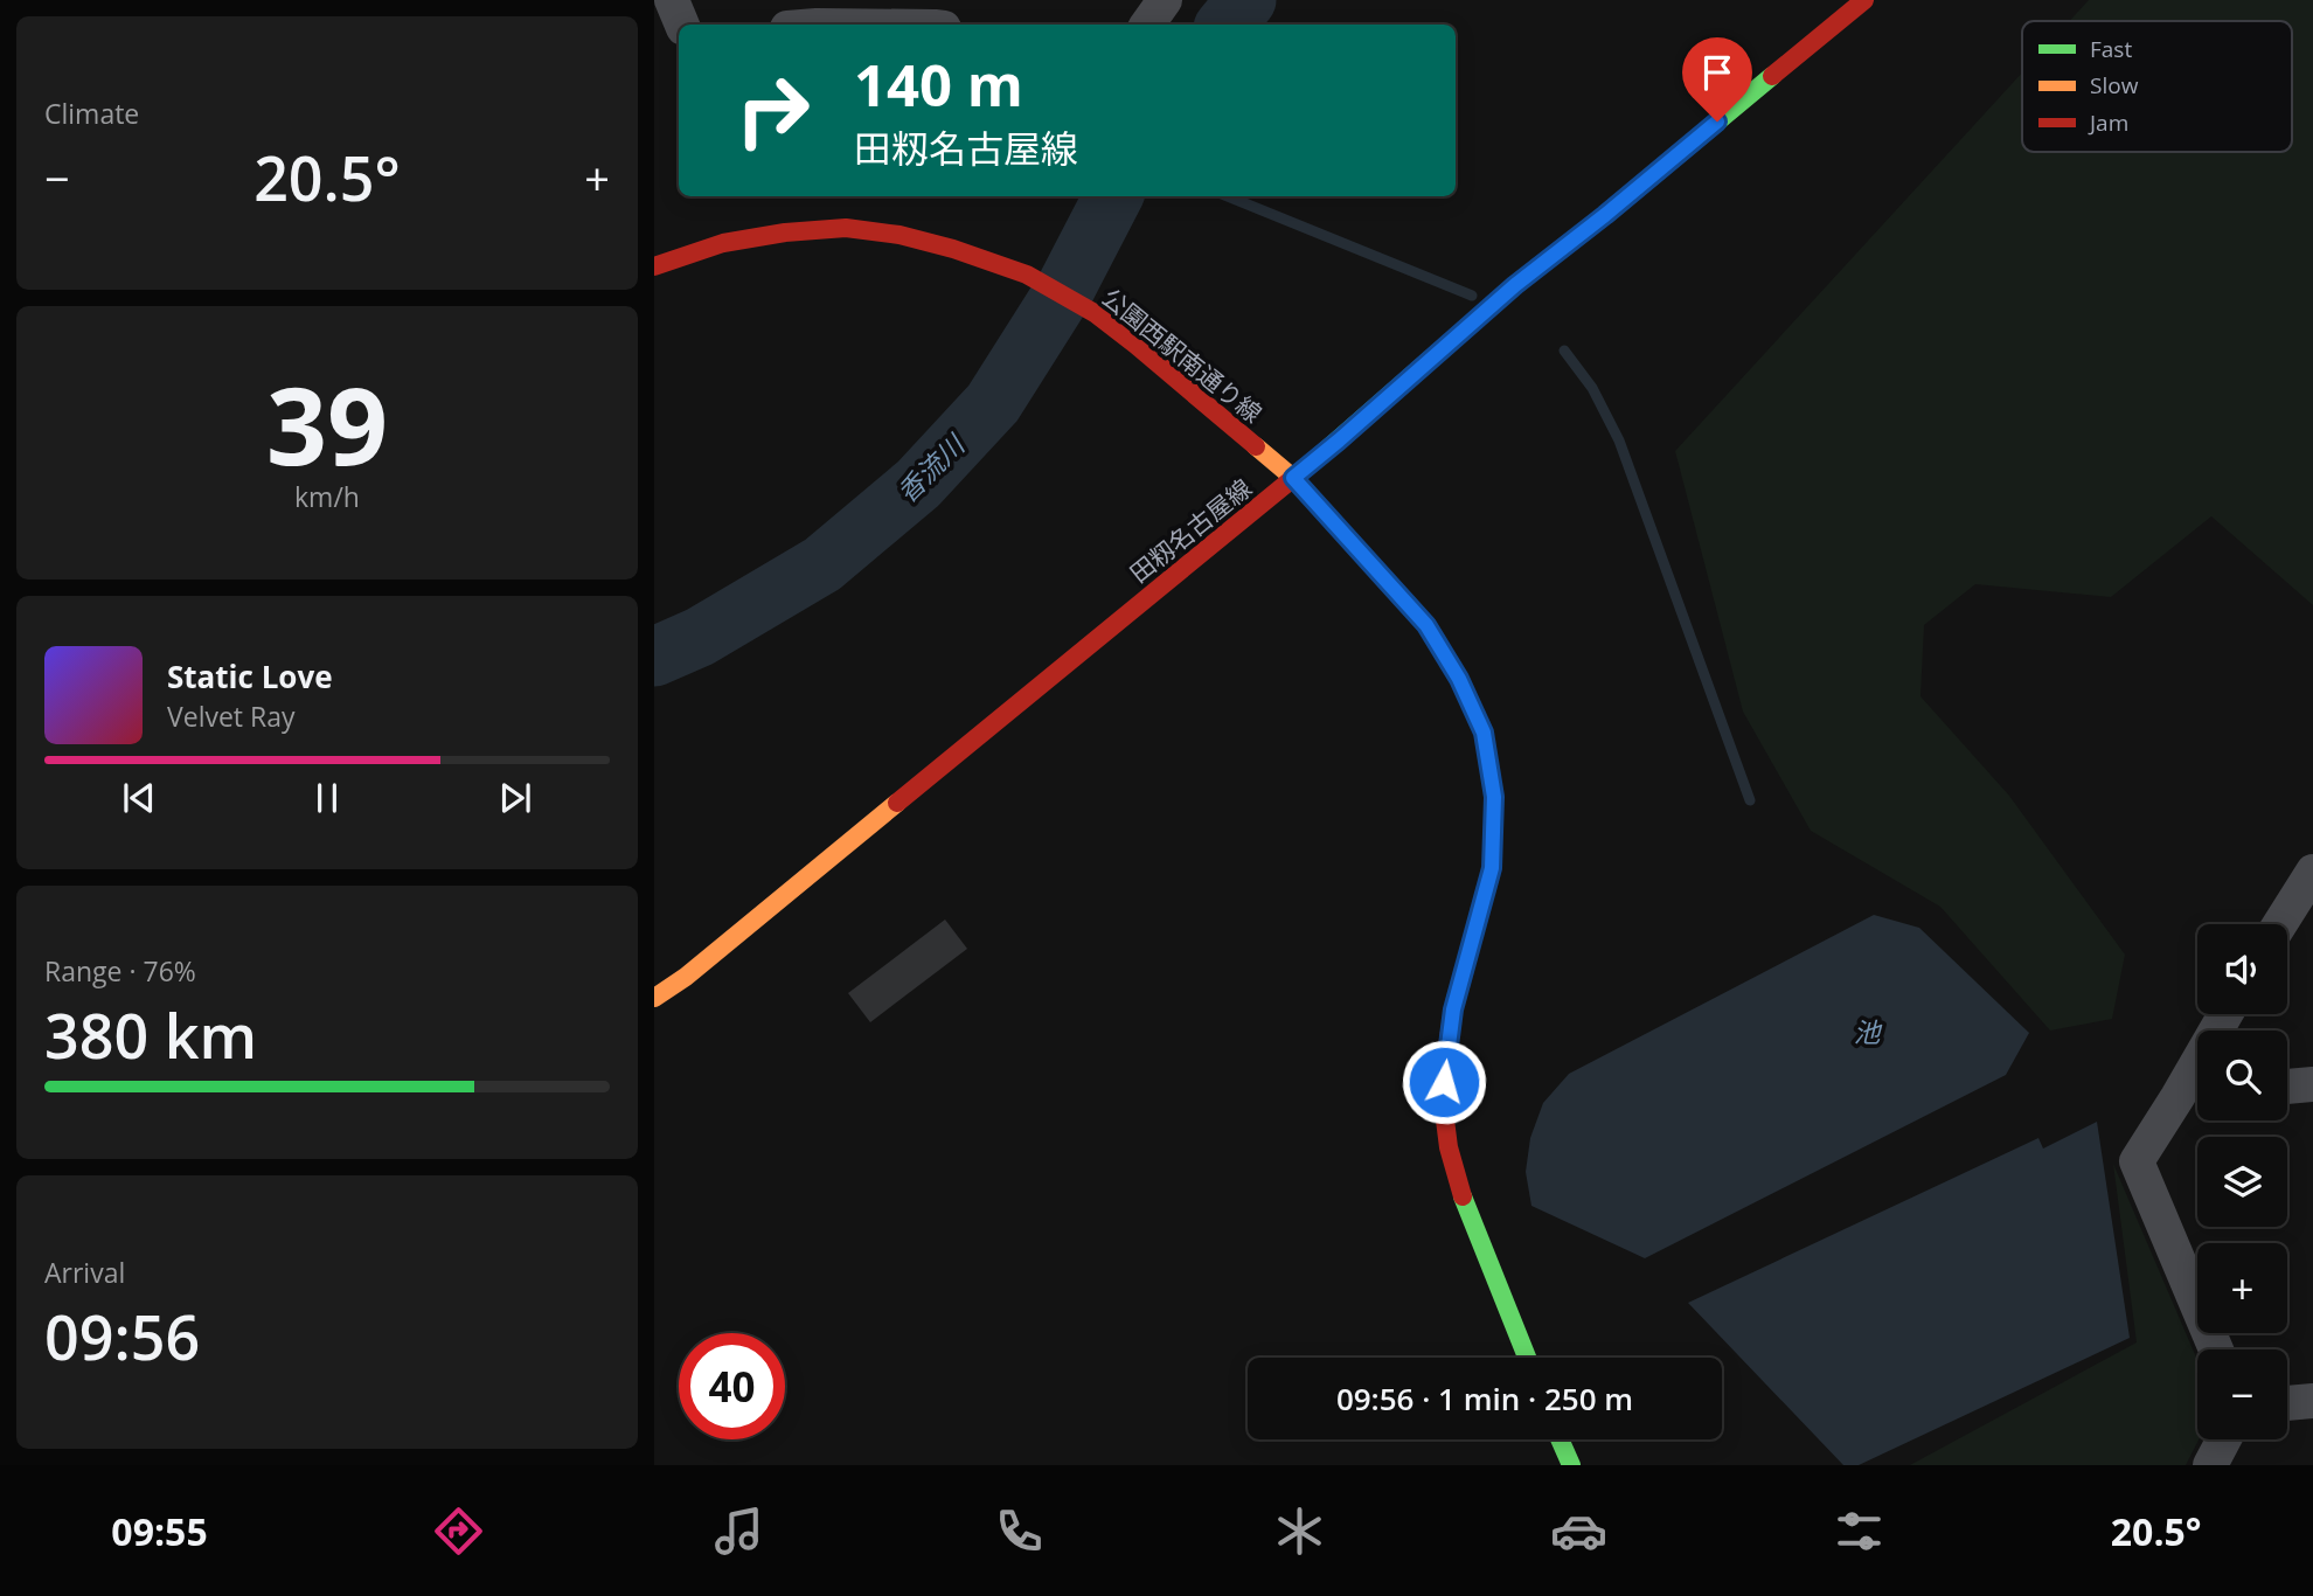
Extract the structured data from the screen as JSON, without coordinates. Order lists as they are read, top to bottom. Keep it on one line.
{"streets":{"street":["公園西駅南通り線","田籾名古屋線"]},"crossings":[["公園西駅南通り線","田籾名古屋線"]],"water":["香流川","池"],"legend":["Fast","Slow","Jam"],"page":{"tile":["Climate",["39","km/h"],["Range · 76%","380 km"],["Arrival","09:56"]],"turn":["140 m","田籾名古屋線"],"heat":["−","20.5°","+"],"song":["Static Love","Velvet Ray"],"map_buttons":["+","−"],"limit":"40","trip":"09:56 · 1 min · 250 m","tabs":["09:55","20.5°"]}}
